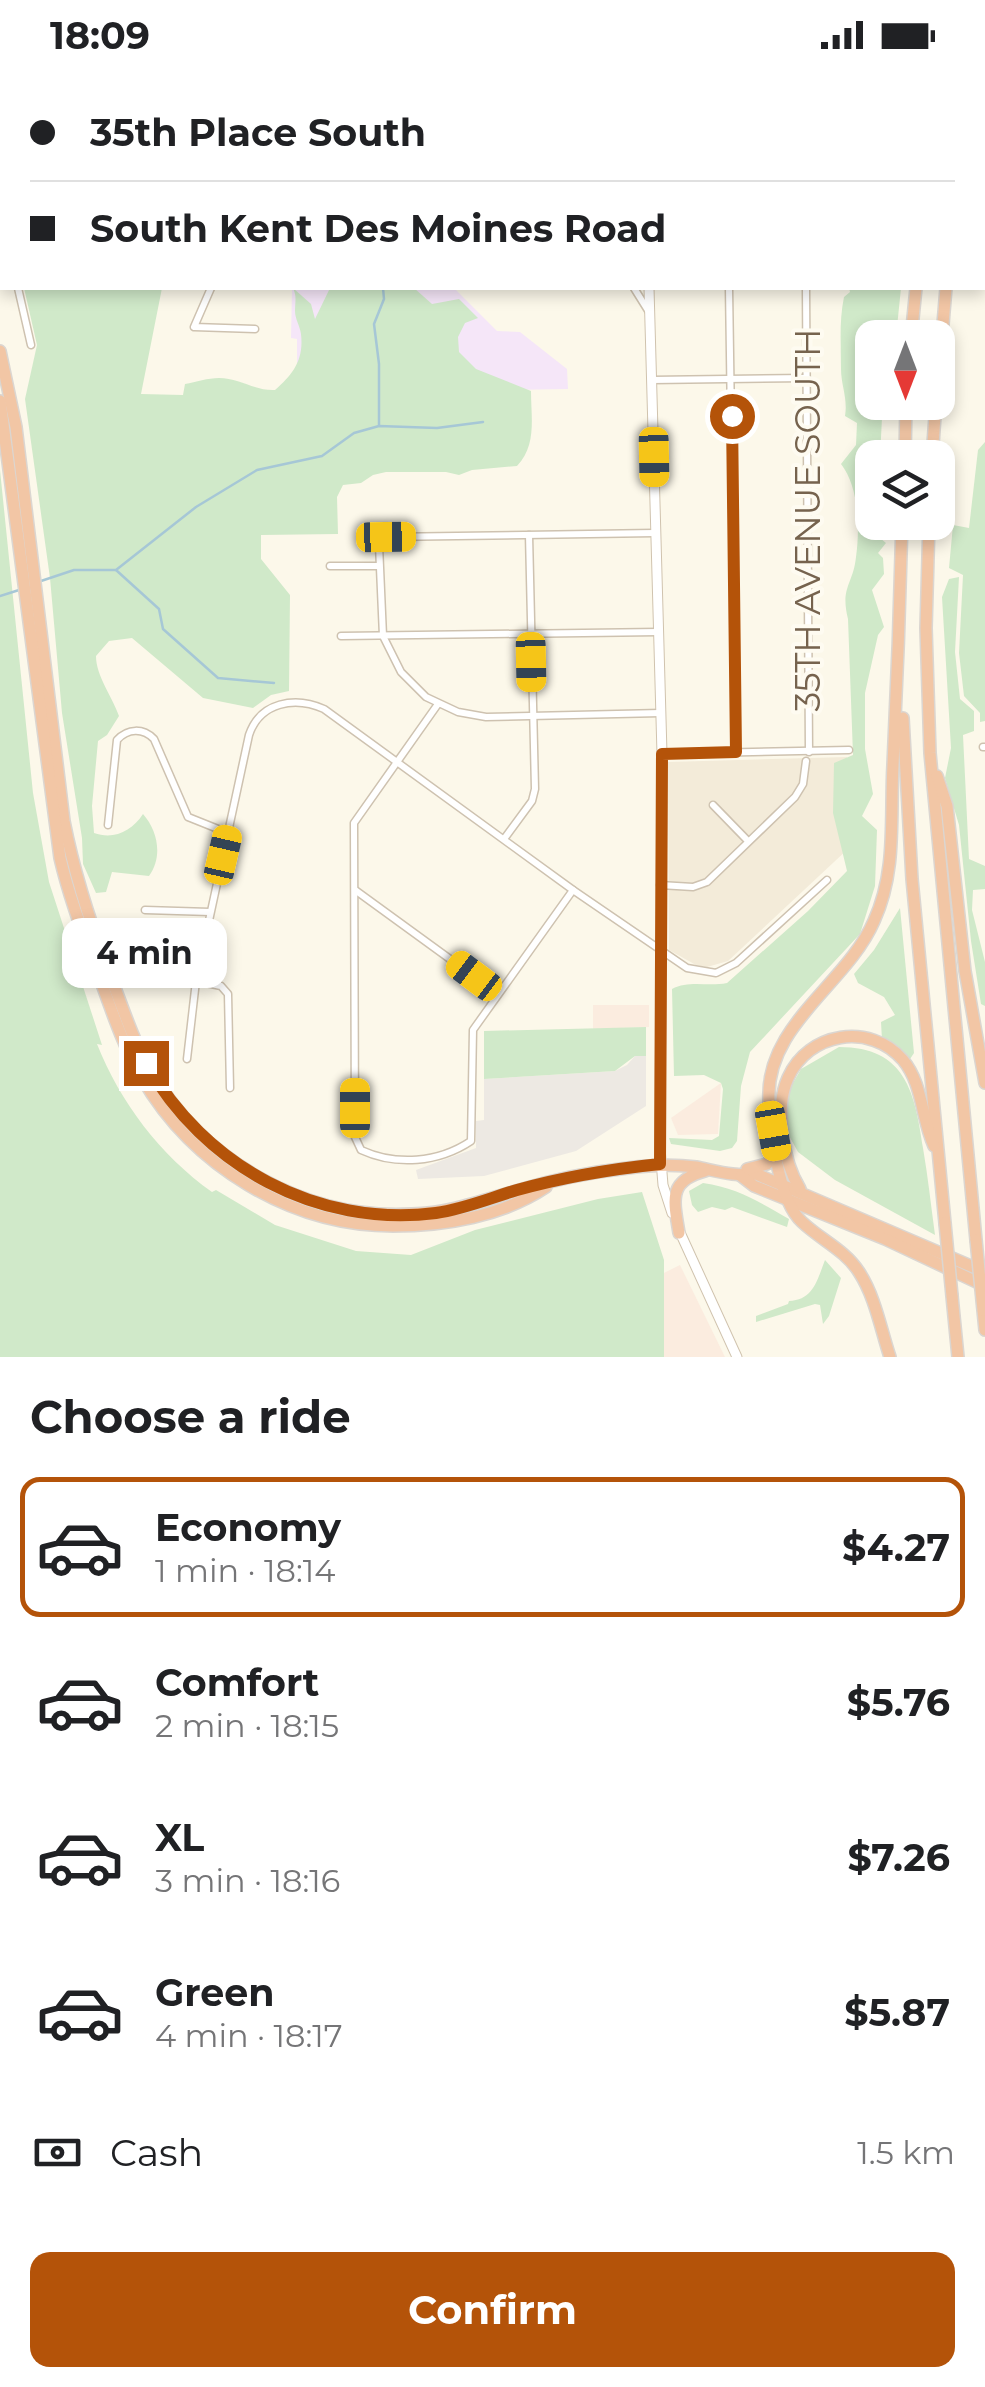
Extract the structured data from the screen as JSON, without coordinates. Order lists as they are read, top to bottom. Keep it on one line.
{"streets":{"street":["35TH AVENUE SOUTH"]},"north":"bottom","page":{"status":"18:09","banner":["35th Place South","South Kent Des Moines Road"],"bubble":"4 min","heading":"Choose a ride","list":[{"name":"Economy","note":"1 min · 18:14","value":"$4.27"},{"name":"Comfort","note":"2 min · 18:15","value":"$5.76"},{"name":"XL","note":"3 min · 18:16","value":"$7.26"},{"name":"Green","note":"4 min · 18:17","value":"$5.87"}],"pay":["Cash","1.5 km"],"buttons":"Confirm"}}
